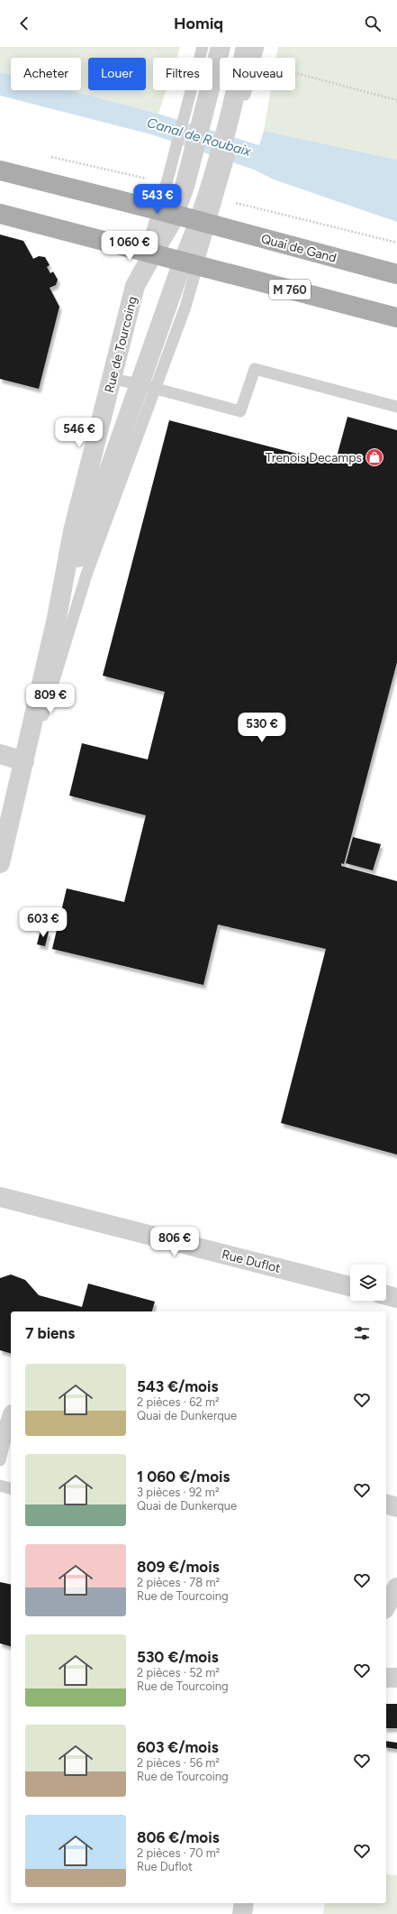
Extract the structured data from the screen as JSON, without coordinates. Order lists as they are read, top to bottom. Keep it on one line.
{"streets":{"main road":["Quai de Gand","M 760"],"street":["Rue de Tourcoing","Rue Duflot"]},"crossings":[["Quai de Gand","Rue de Tourcoing"],["M 760","Rue de Tourcoing"]],"water":["Canal de Roubaix"],"places":{"shop":["Trenois Decamps"]},"page":{"header":"Homiq","chip":["Acheter","Louer","Filtres","Nouveau"],"price":["543 €","1 060 €","546 €","809 €","530 €","603 €","806 €"],"heading":"7 biens","list":[{"name":"543 €/mois","note":"2 pièces · 62 m² · Quai de Dunkerque"},{"name":"1 060 €/mois","note":"3 pièces · 92 m² · Quai de Dunkerque"},{"name":"809 €/mois","note":"2 pièces · 78 m² · Rue de Tourcoing"},{"name":"530 €/mois","note":"2 pièces · 52 m² · Rue de Tourcoing"},{"name":"603 €/mois","note":"2 pièces · 56 m² · Rue de Tourcoing"},{"name":"806 €/mois","note":"2 pièces · 70 m² · Rue Duflot"}]}}
